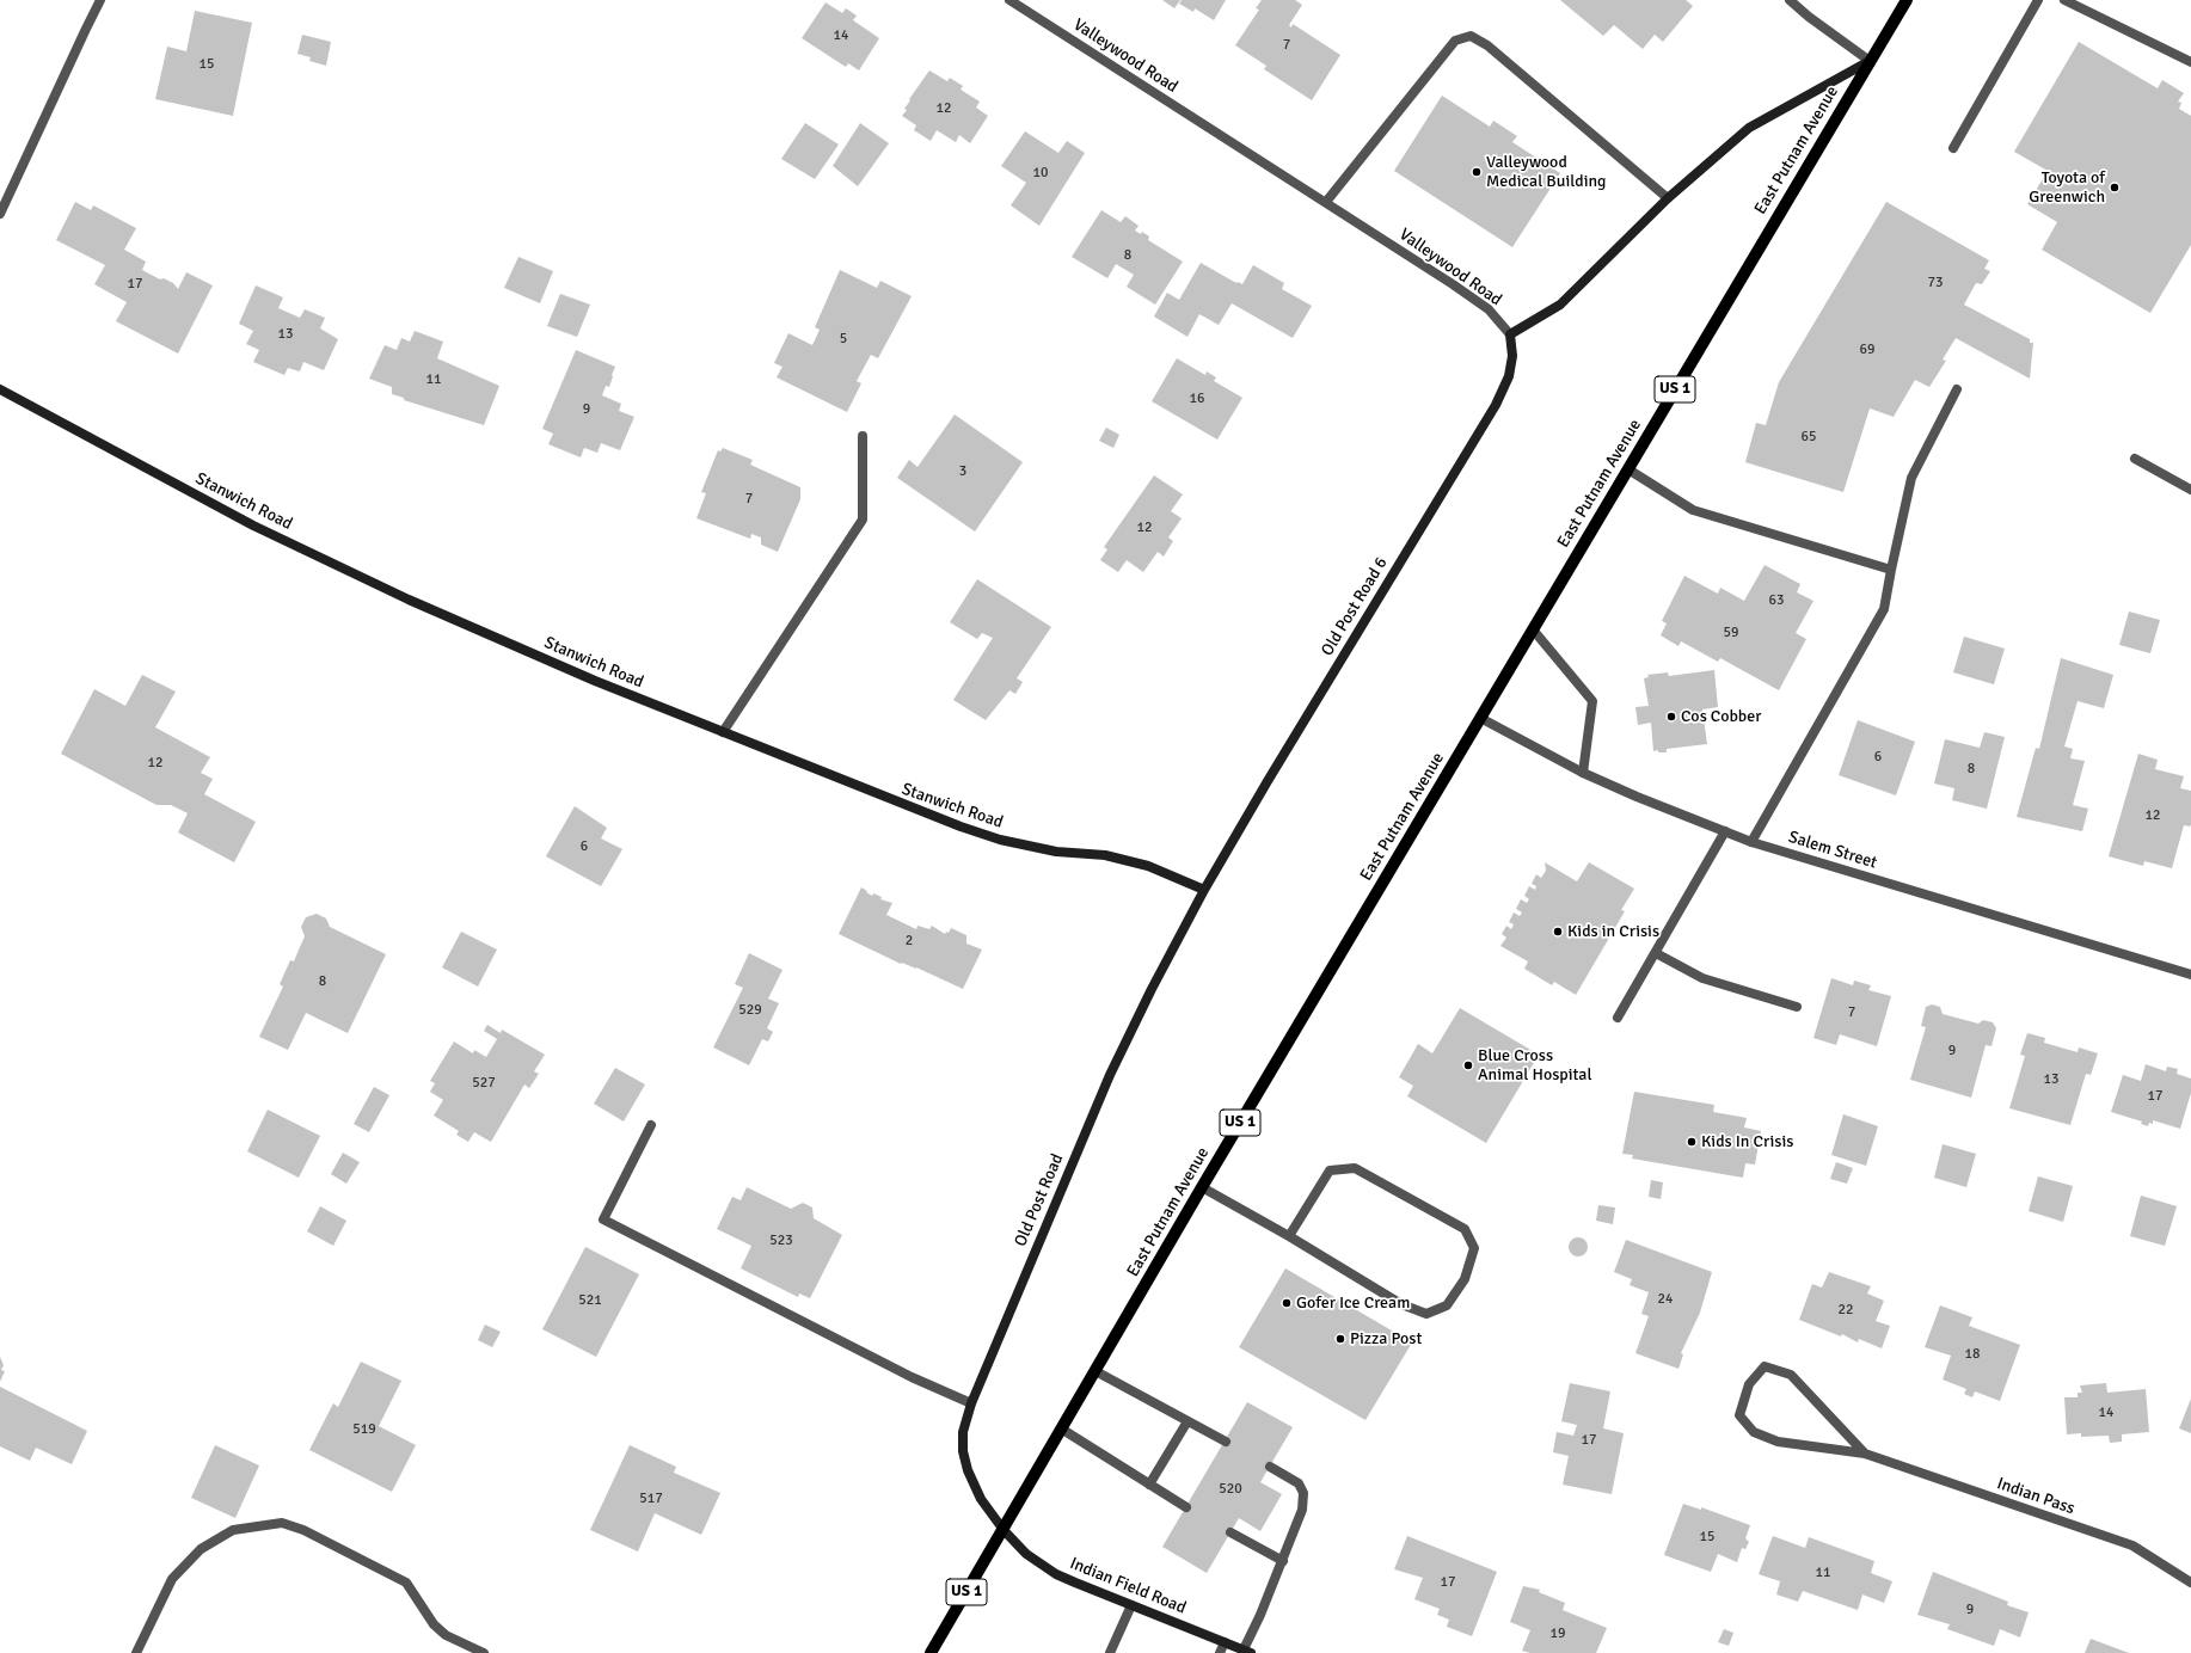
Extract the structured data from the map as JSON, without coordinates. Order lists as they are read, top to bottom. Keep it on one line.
{"streets":{"main road":["East Putnam Avenue","US 1"],"street":["Valleywood Road","Stanwich Road","Old Post Road 6","Salem Street","Old Post Road","Indian Pass","Indian Field Road"]},"crossings":[["Valleywood Road","Old Post Road 6"],["East Putnam Avenue","Salem Street"],["East Putnam Avenue","Old Post Road"],["East Putnam Avenue","Indian Field Road"],["Stanwich Road","Old Post Road 6"],["Stanwich Road","Old Post Road"],["Old Post Road 6","Old Post Road"],["Old Post Road","Indian Field Road"]],"places":["Valleywood Medical Building","Toyota of Greenwich","Cos Cobber","Kids in Crisis","Blue Cross Animal Hospital","Kids In Crisis","Gofer Ice Cream","Pizza Post"],"house_numbers":["14","7","15","12","10","8","73","17","13","5","69","11","16","9","65","3","7","12","63","59","6","12","8","12","6","2","8","529","7","9","13","527","17","523","24","521","22","18","14","519","17","520","517","15","11","17","9","19"]}
